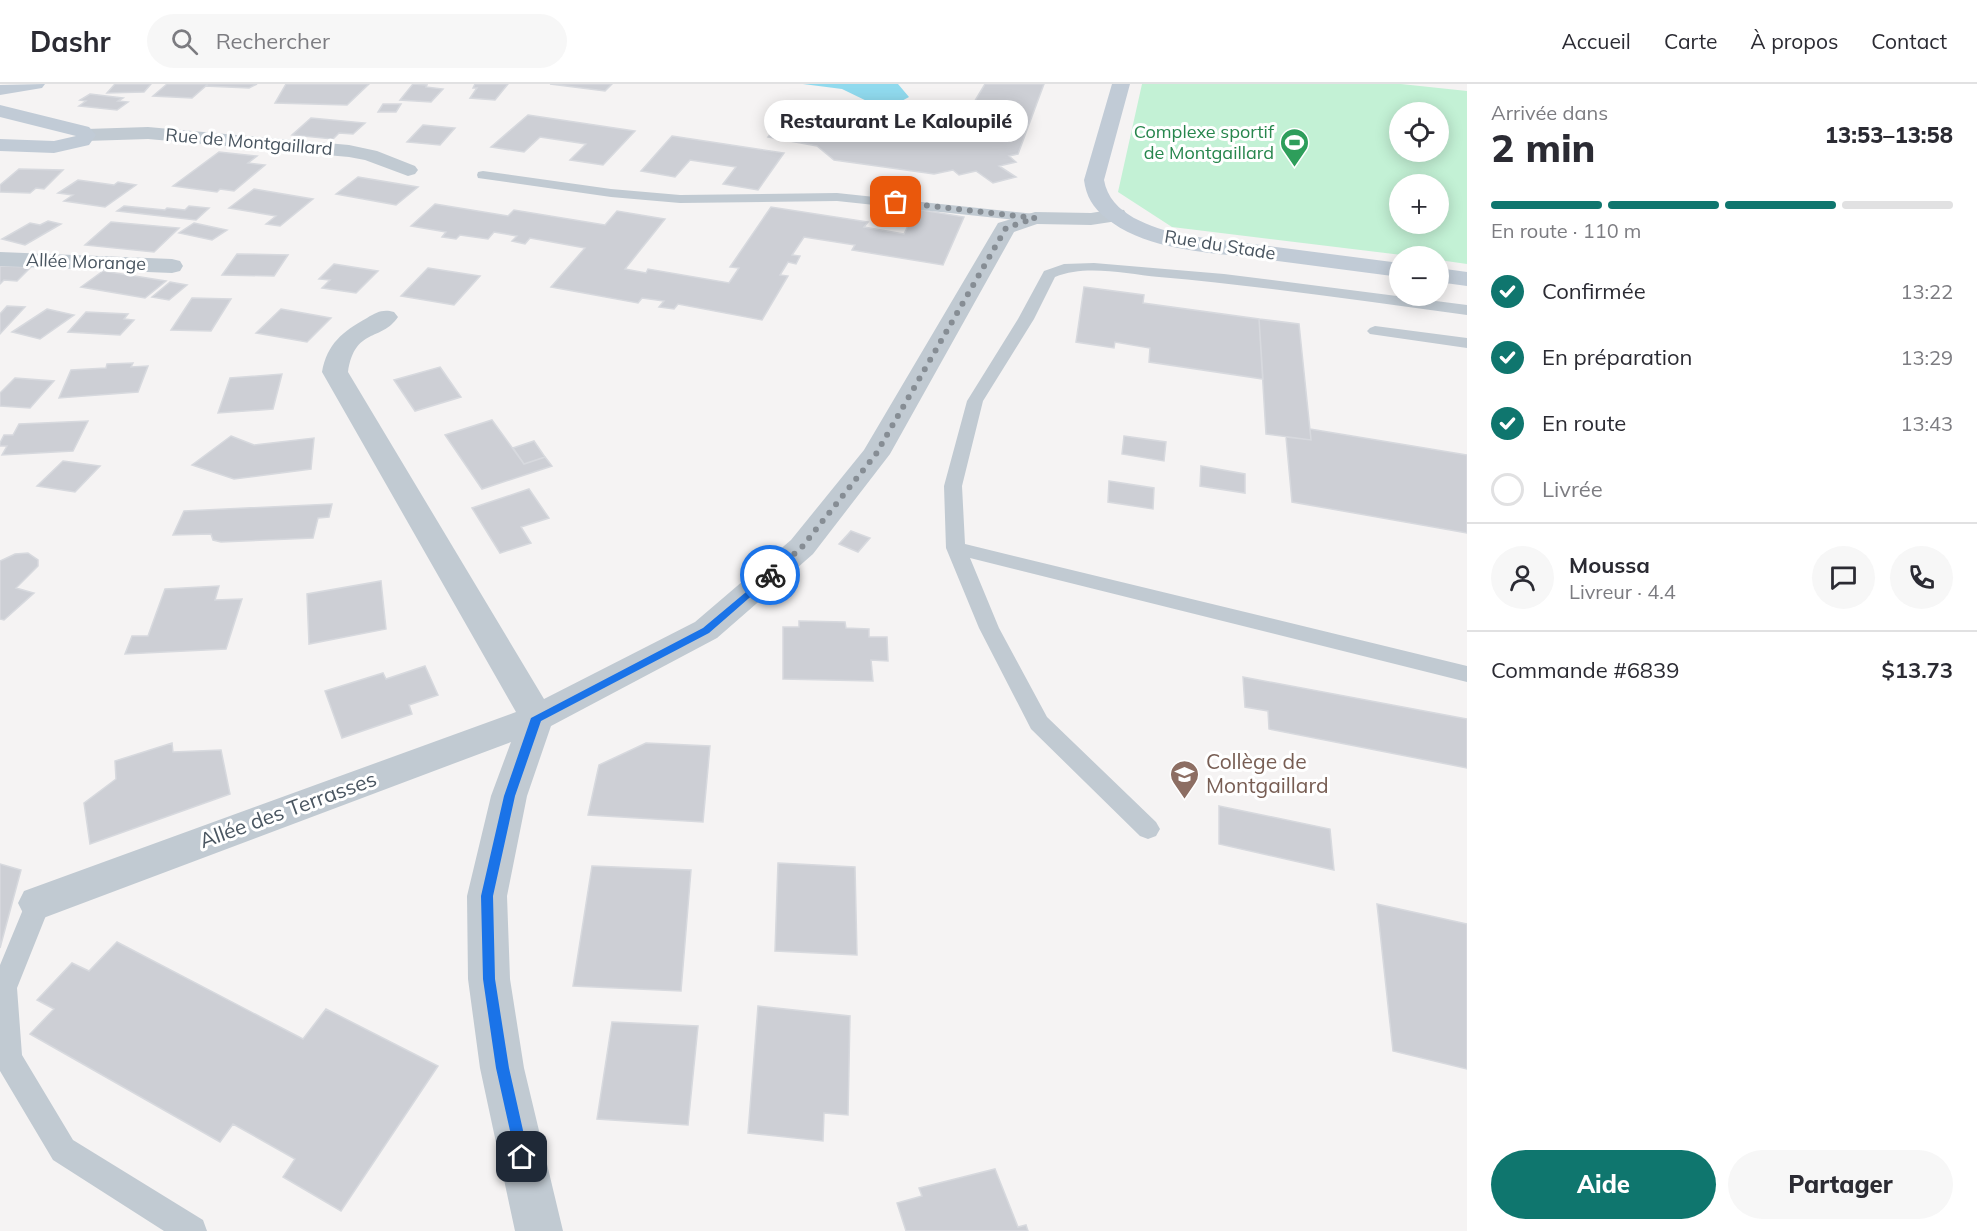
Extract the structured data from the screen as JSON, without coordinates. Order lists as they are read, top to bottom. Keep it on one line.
{"streets":{"street":["Rue de Montgaillard","Rue du Stade","Allée Morange","Allée des Terrasses"]},"crossings":[["Rue du Stade","Allée des Terrasses"]],"places":{"sports":["Complexe sportif de Montgaillard"],"other":["Restaurant Le Kaloupilé"],"school or university":["Collège de Montgaillard"]},"page":{"header":"Dashr","search":"Rechercher","nav":["Accueil","Carte","À propos","Contact"],"heading":["2 min","Arrivée dans","13:53–13:58"],"panel":["Moussa","Livreur · 4.4","Commande #6839","$13.73"],"bubble":"Restaurant Le Kaloupilé","map_buttons":["+","−"],"bar":"En route · 110 m","list":[["Confirmée","13:22"],["En préparation","13:29"],["En route","13:43"],"Livrée"],"buttons":["Aide","Partager"]}}
